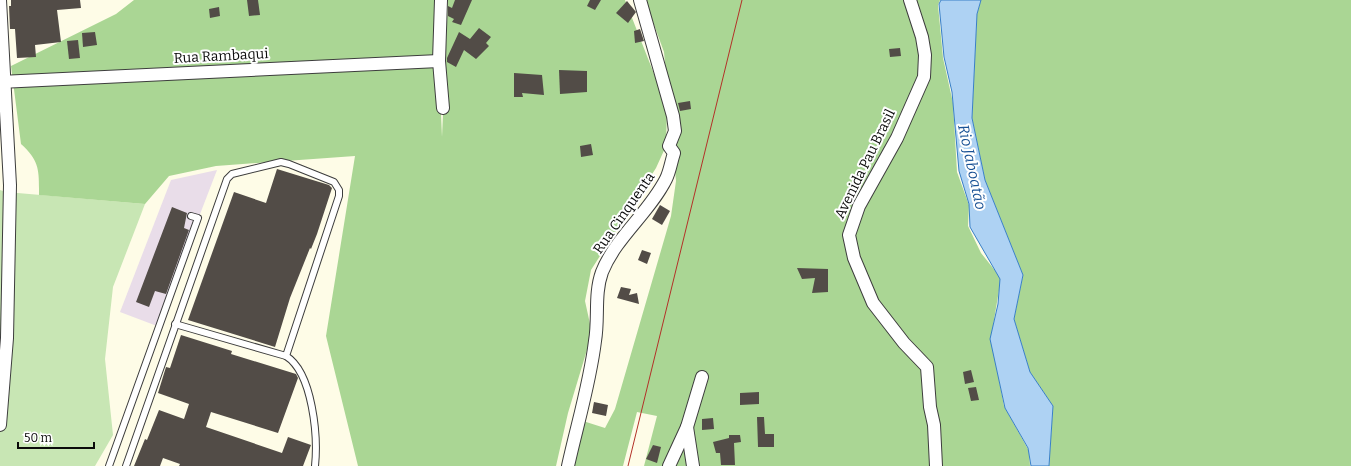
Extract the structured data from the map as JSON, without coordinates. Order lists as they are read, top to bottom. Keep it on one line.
{"streets":{"street":["Rua Rambaqui","Avenida Pau Brasil","Rua Cinquenta"]},"water":["Rio Jaboatão"],"scale_bar":"50 m"}
